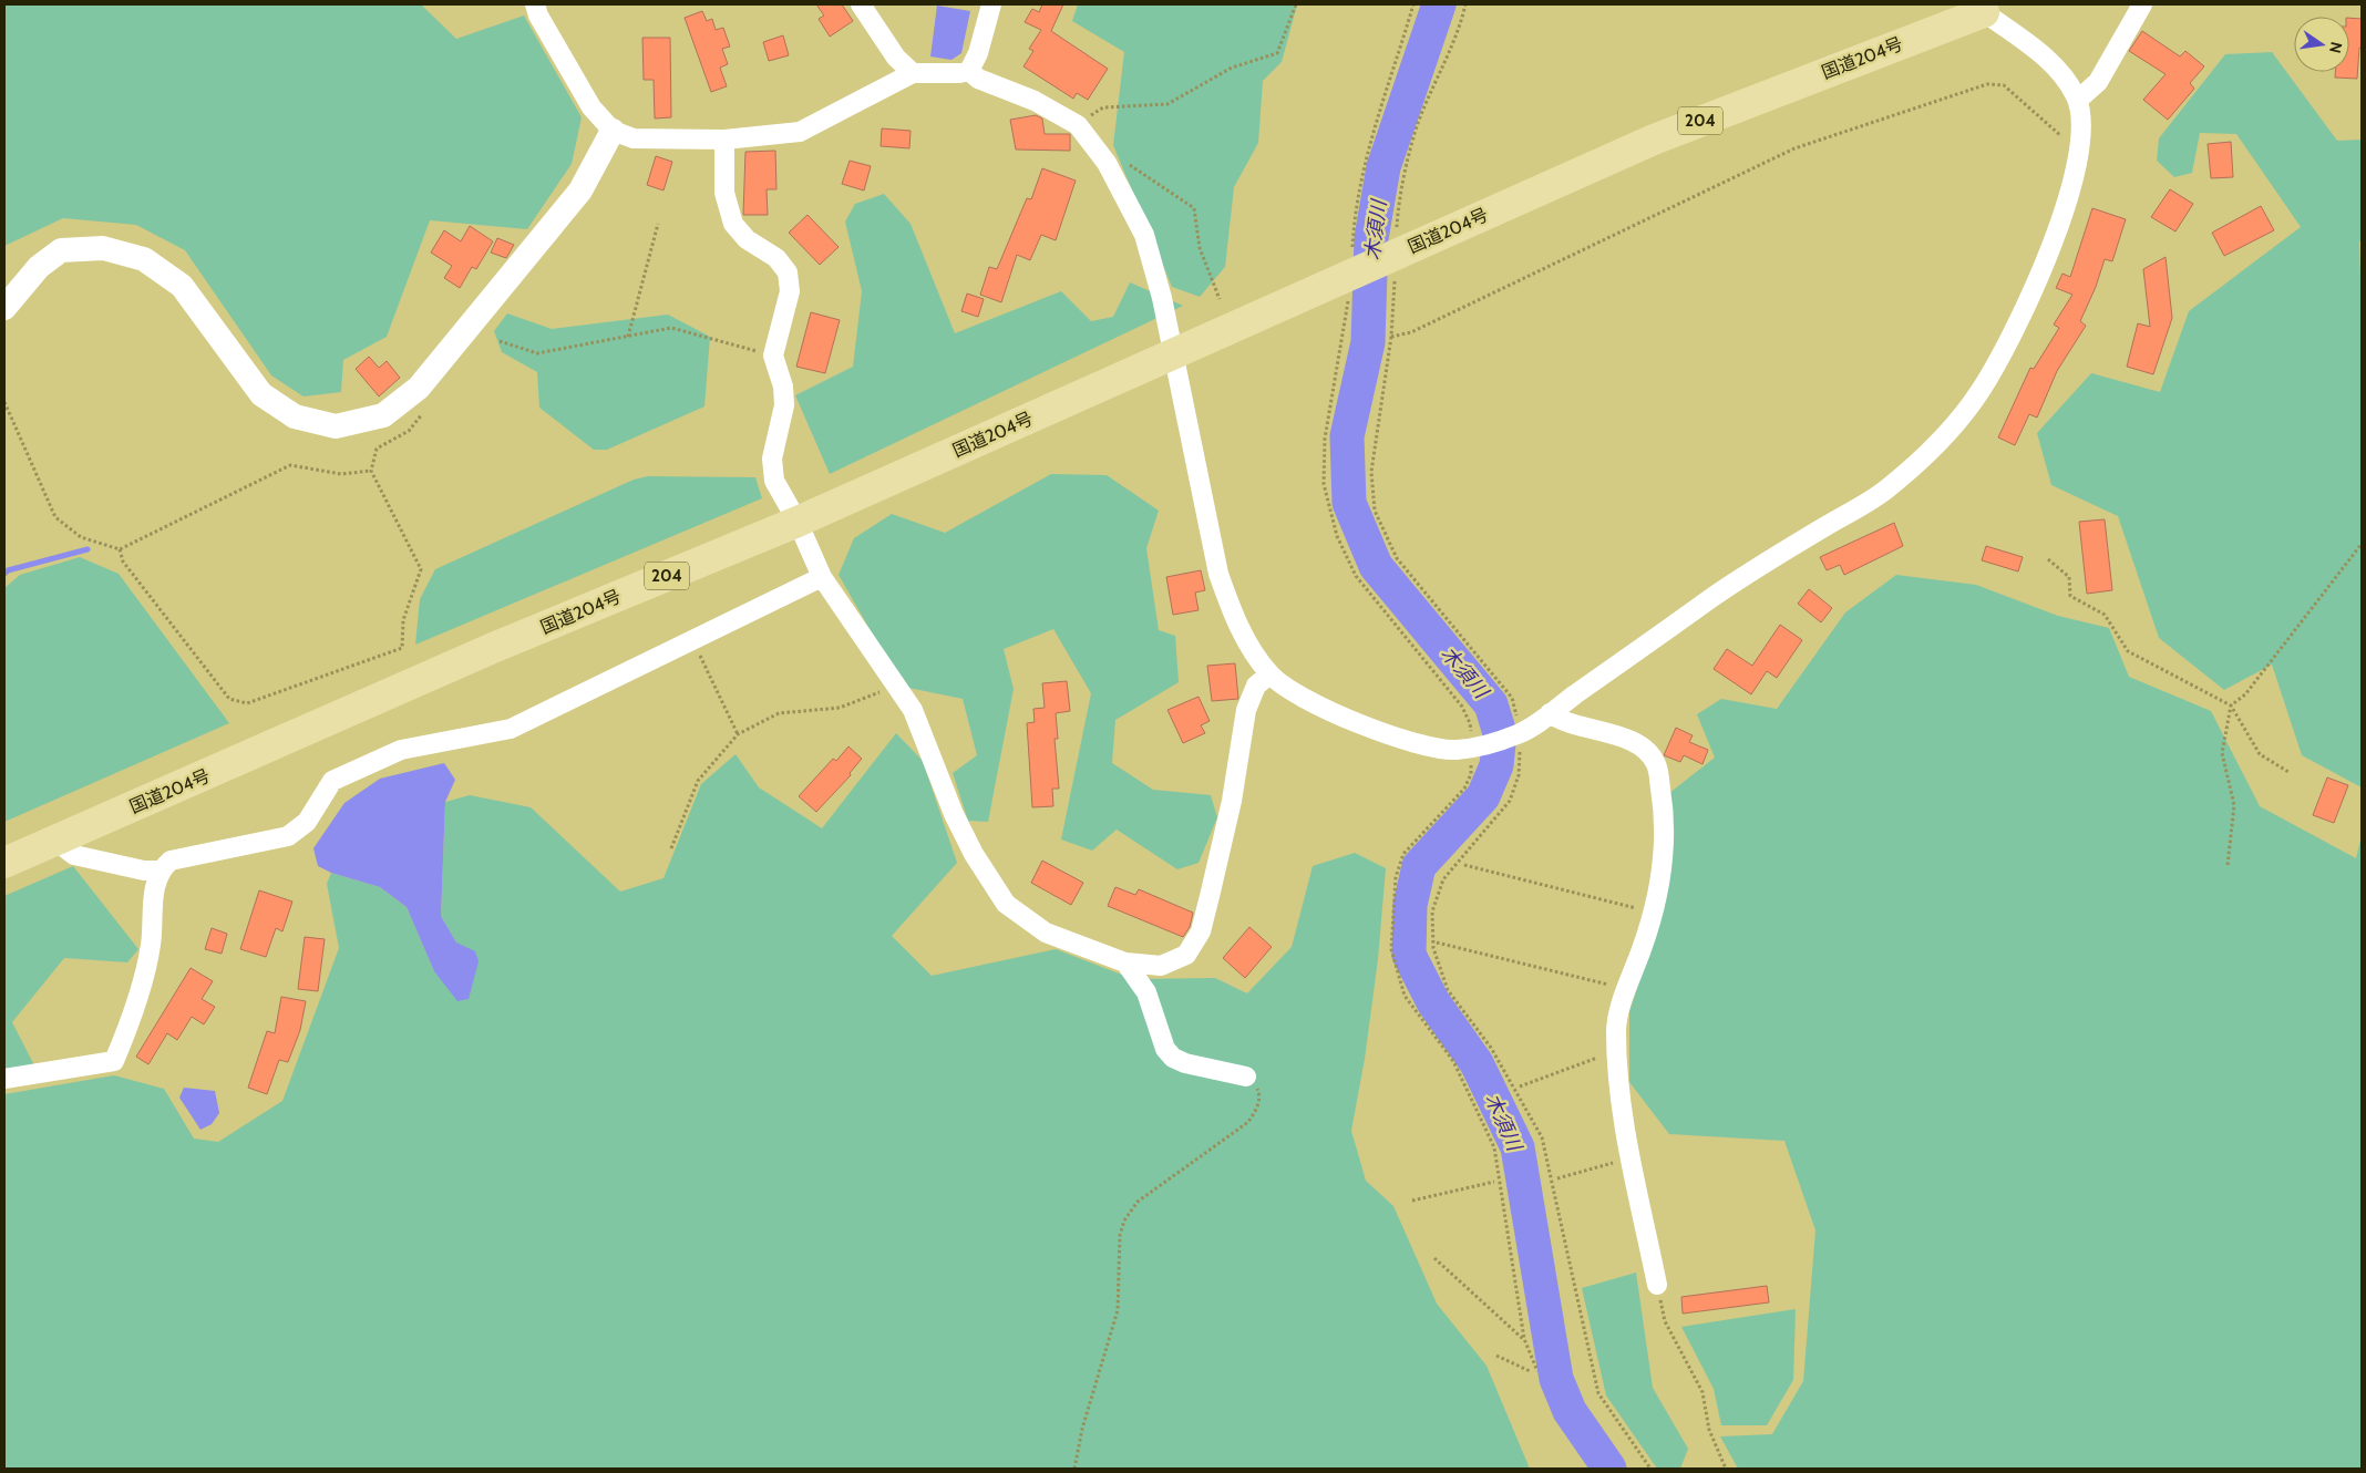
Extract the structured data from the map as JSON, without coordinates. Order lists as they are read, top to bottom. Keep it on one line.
{"streets":{"highway":["国道204号","204"]},"water":["木須川"],"north":"right"}
